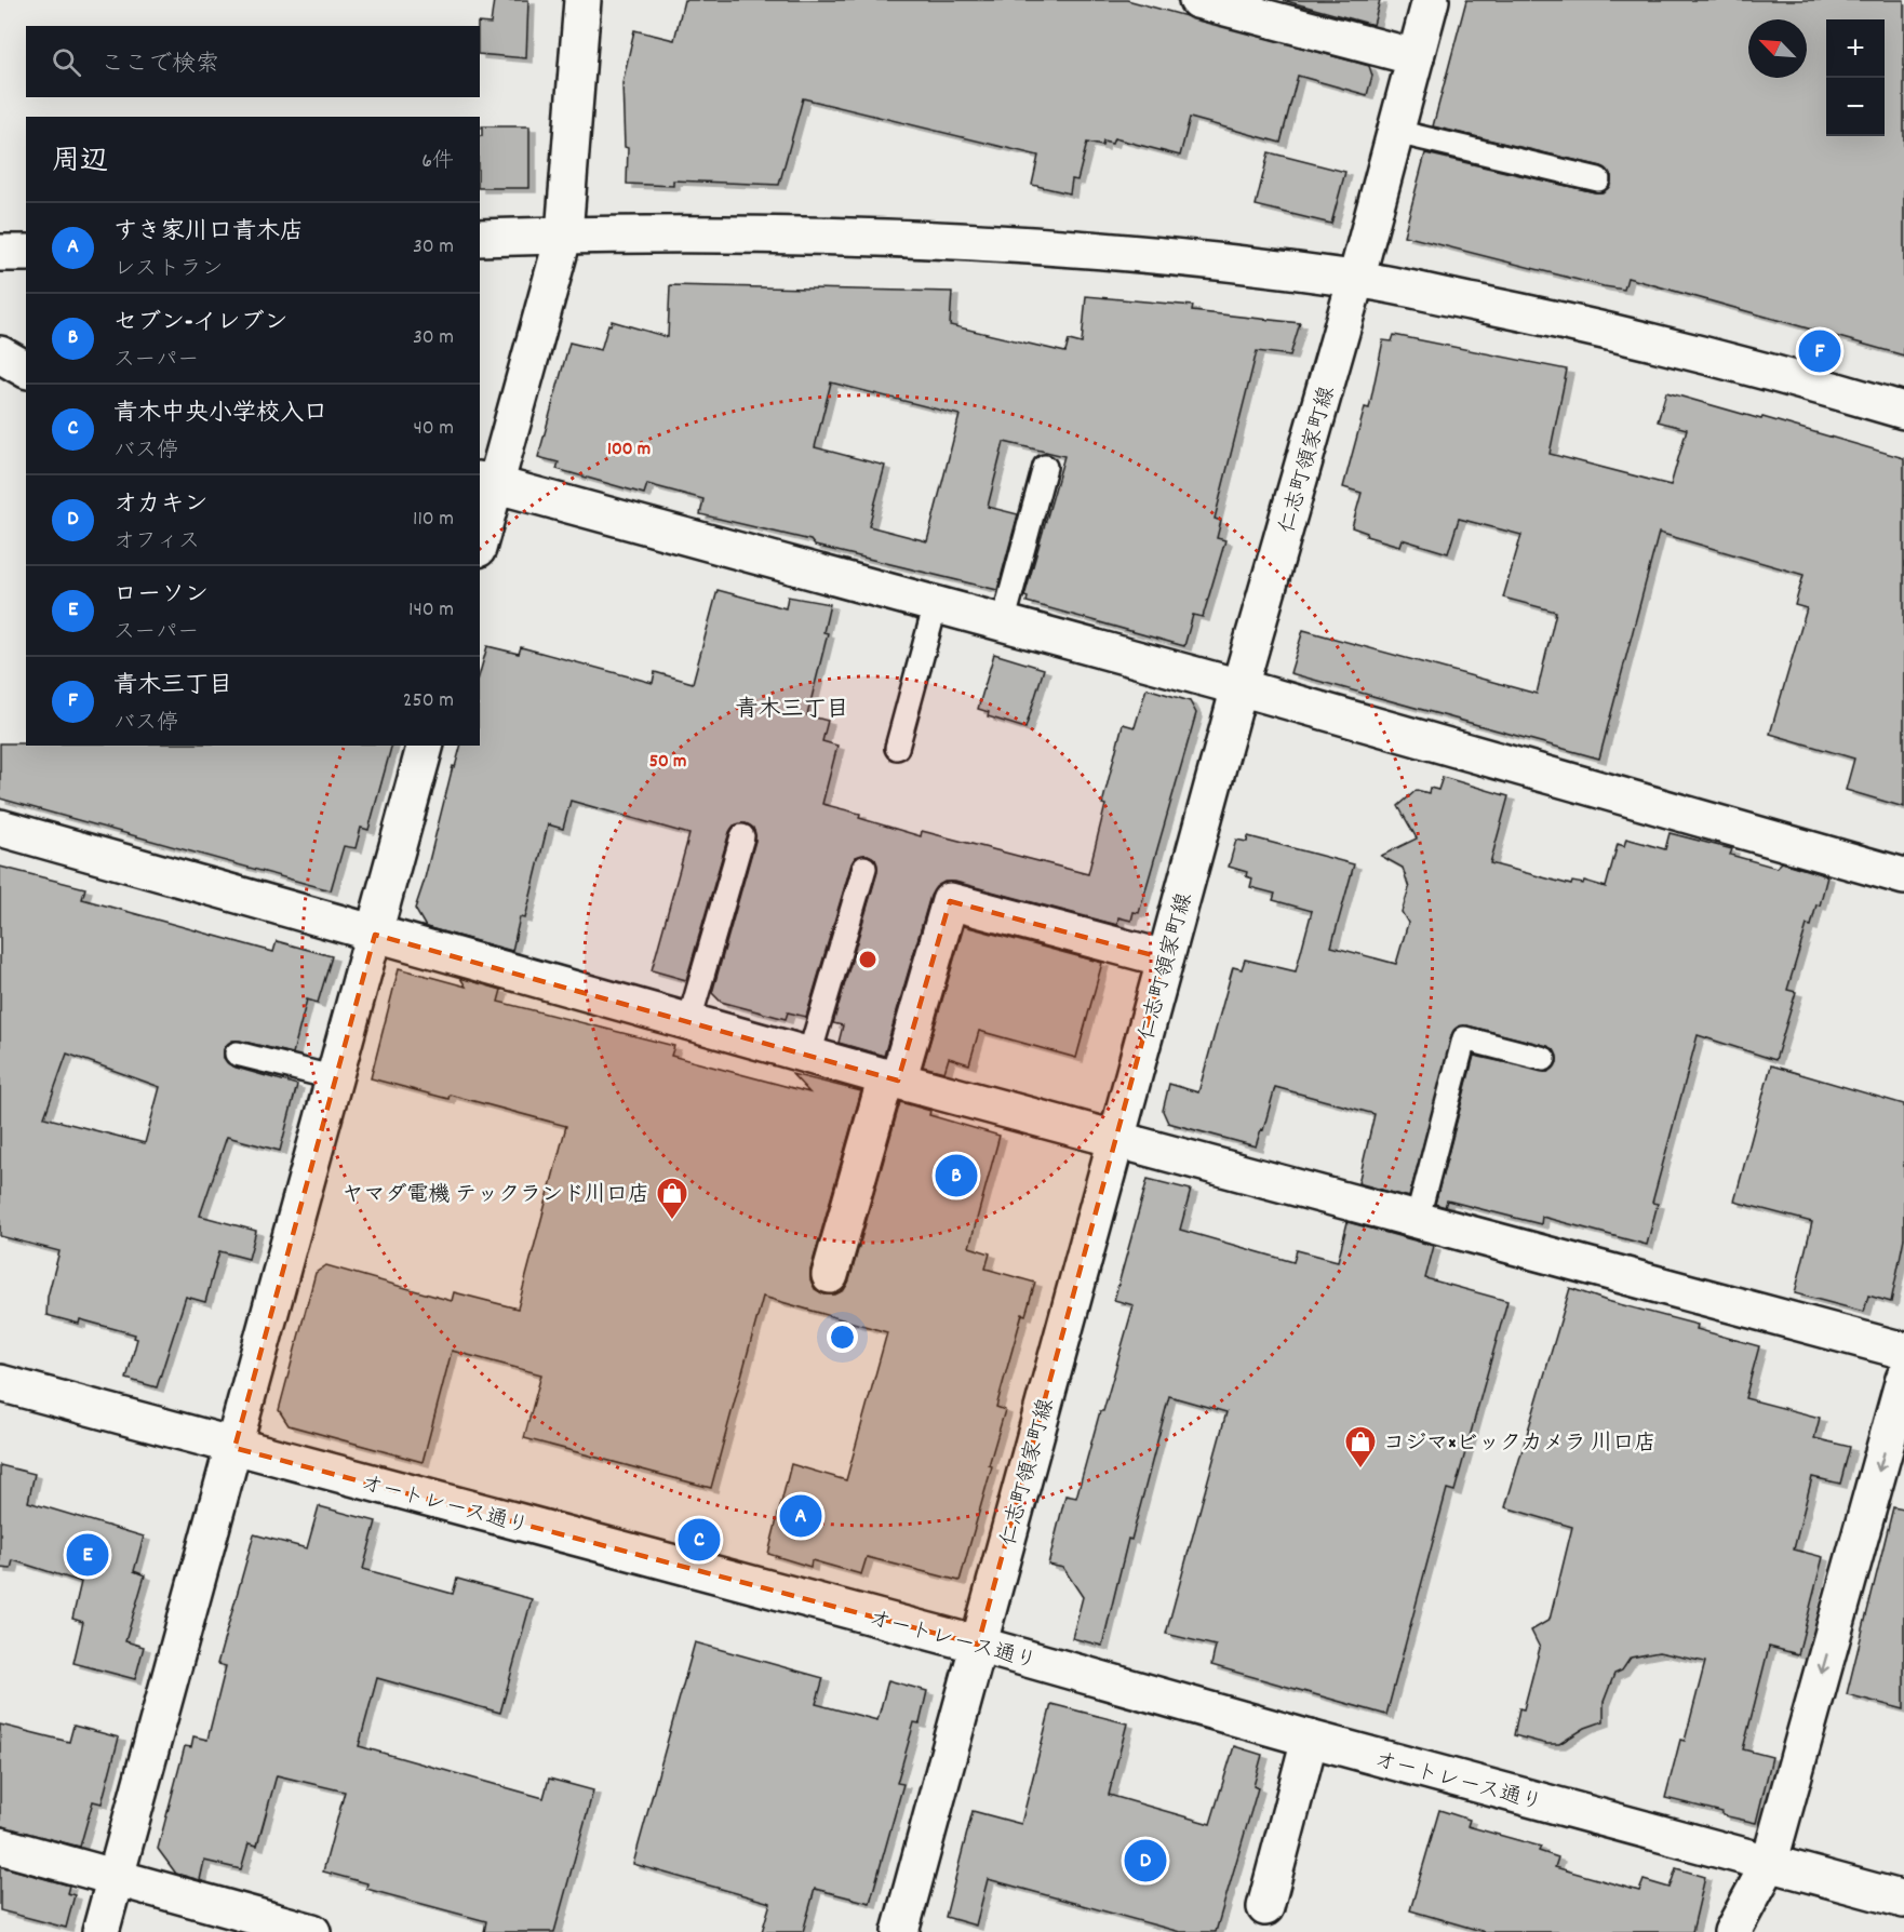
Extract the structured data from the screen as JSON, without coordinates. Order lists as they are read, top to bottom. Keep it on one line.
{"streets":{"street":["仁志町領家町線","オートレース通り"]},"crossings":[["仁志町領家町線","オートレース通り"]],"districts":["青木三丁目"],"places":{"shop":["ヤマダ電機 テックランド川口店","コジマ×ビックカメラ 川口店"]},"north":"top left","page":{"map_buttons":["+","−"],"search":"ここで検索","heading":["周辺","6件"],"list":[{"mark":"A","name":"すき家川口青木店","note":"レストラン","value":"30 m"},{"mark":"B","name":"セブン-イレブン","note":"スーパー","value":"30 m"},{"mark":"C","name":"青木中央小学校入口","note":"バス停","value":"40 m"},{"mark":"D","name":"オカキン","note":"オフィス","value":"110 m"},{"mark":"E","name":"ローソン","note":"スーパー","value":"140 m"},{"mark":"F","name":"青木三丁目","note":"バス停","value":"250 m"}],"pins":["F","B","A","C","E","D"]},"rings":["100 m","50 m"]}
